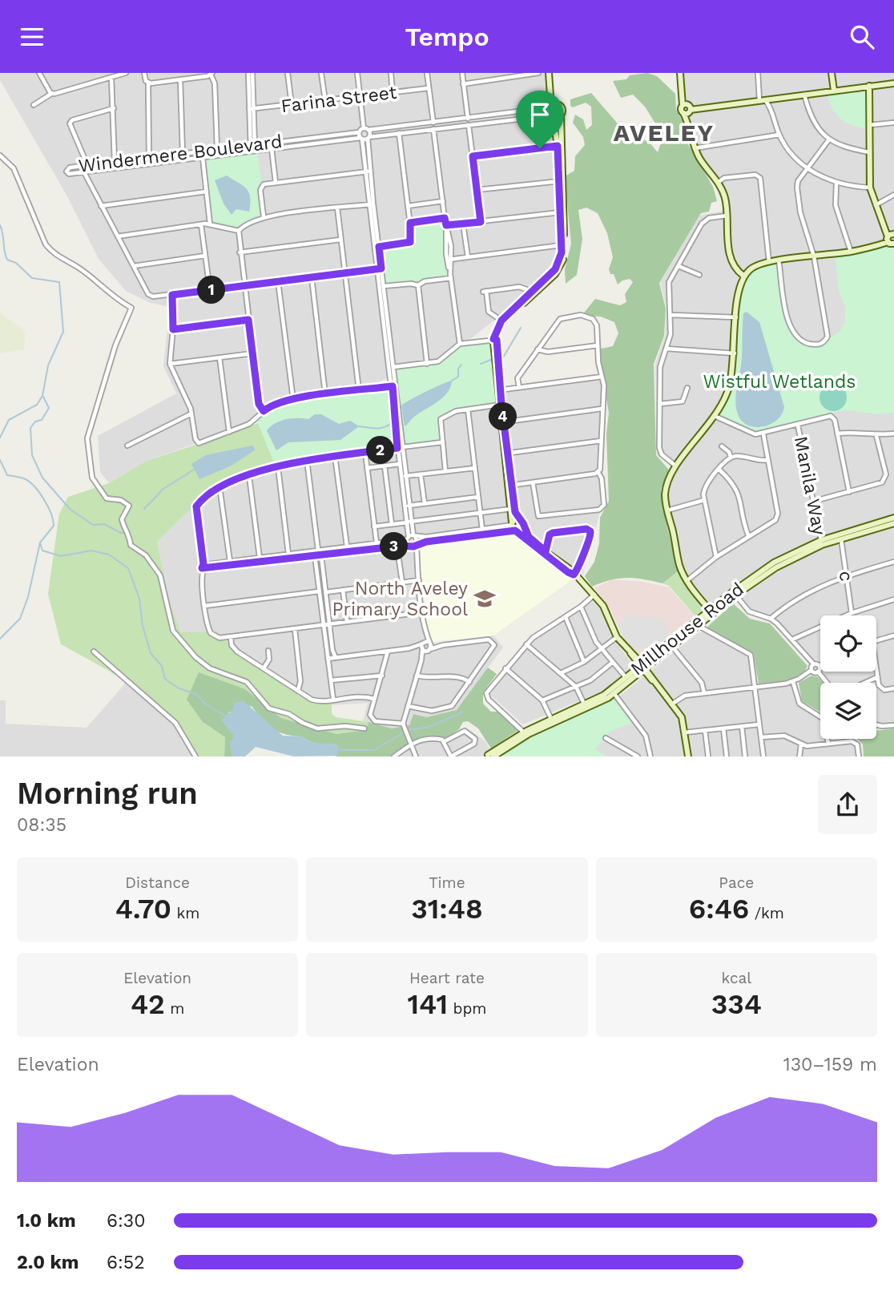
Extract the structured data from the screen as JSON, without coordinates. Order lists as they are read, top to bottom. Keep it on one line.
{"streets":{"street":["Farina Street","Windermere Boulevard","Manila Way","c","Millhouse Road"]},"crossings":[["Manila Way","Millhouse Road"],["c","Millhouse Road"]],"districts":["AVELEY"],"parks":["Wistful Wetlands"],"places":{"school or university":["North Aveley Primary School"]},"page":{"header":"Tempo","pins":["1","4","2","3"],"heading":["Morning run","08:35"],"stats":[["Distance","4.70 km"],["Time","31:48"],["Pace","6:46 /km"],["Elevation","42 m"],["Heart rate","141 bpm"],["kcal","334"]],"chart":["Elevation","130–159 m"],"list":[{"name":"1.0 km","note":"6:30"},{"name":"2.0 km","note":"6:52"}]}}
